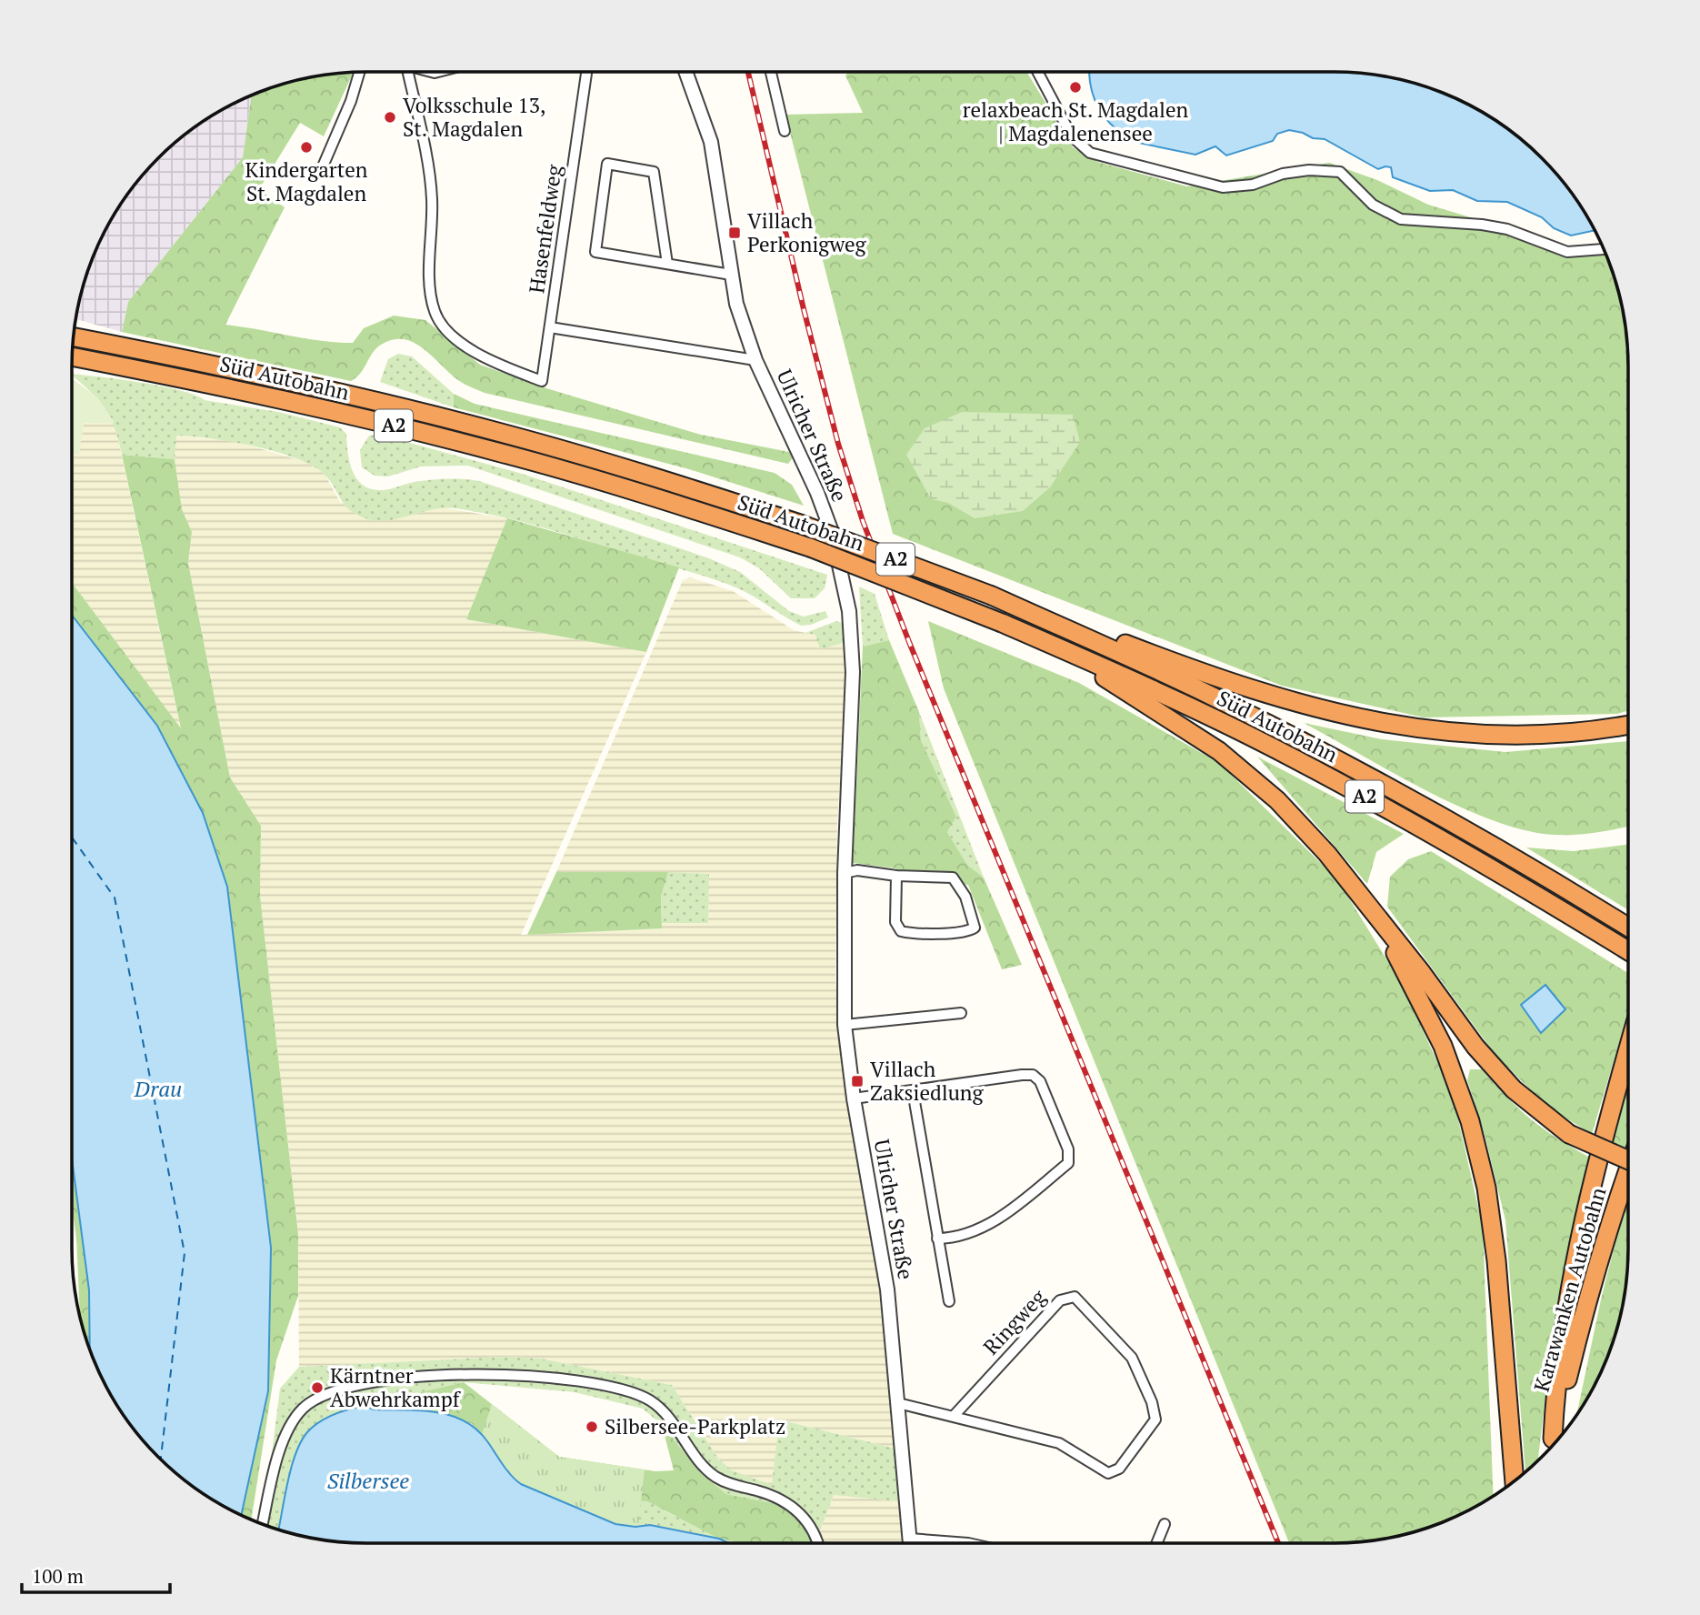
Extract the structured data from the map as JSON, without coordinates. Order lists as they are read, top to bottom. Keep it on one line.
{"streets":{"highway":["Süd Autobahn","A2","Karawanken Autobahn"],"street":["Hasenfeldweg","Ulricher Straße","Ringweg"]},"crossings":[["Ulricher Straße","Ringweg"]],"water":["Drau","Silbersee"],"places":{"other":["relaxbeach St. Magdalen | Magdalenensee","Volksschule 13, St. Magdalen","Kindergarten St. Magdalen","Kärntner Abwehrkampf","Silbersee-Parkplatz"],"transit":["Villach Perkonigweg","Villach Zaksiedlung"]},"scale_bar":"100 m"}
